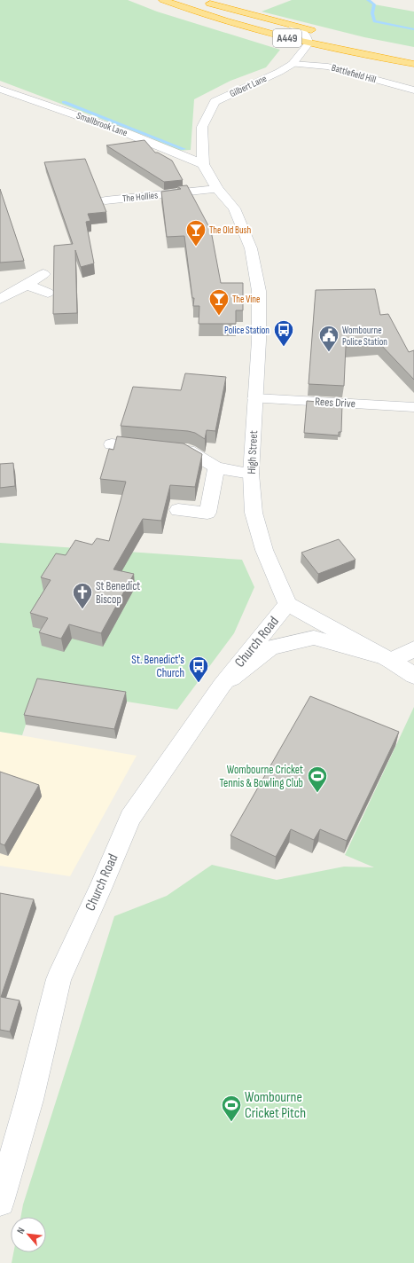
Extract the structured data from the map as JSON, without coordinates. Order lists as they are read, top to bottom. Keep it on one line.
{"streets":{"highway":["A449"],"street":["Battlefield Hill","Gilbert Lane","Smallbrook Lane","The Hollies","Rees Drive","High Street","Church Road"]},"crossings":[["A449","Gilbert Lane"],["Battlefield Hill","Gilbert Lane"],["Gilbert Lane","Smallbrook Lane"],["Gilbert Lane","High Street"],["Smallbrook Lane","High Street"],["The Hollies","High Street"],["Rees Drive","High Street"],["High Street","Church Road"]],"places":{"bar":["The Old Bush","The Vine"],"bus stop":["Police Station","St. Benedict's Church"],"public building":["Wombourne Police Station"],"church":["St Benedict Biscop"],"sports":["Wombourne Cricket Tennis & Bowling Club","Wombourne Cricket Pitch"]},"north":"top left"}
